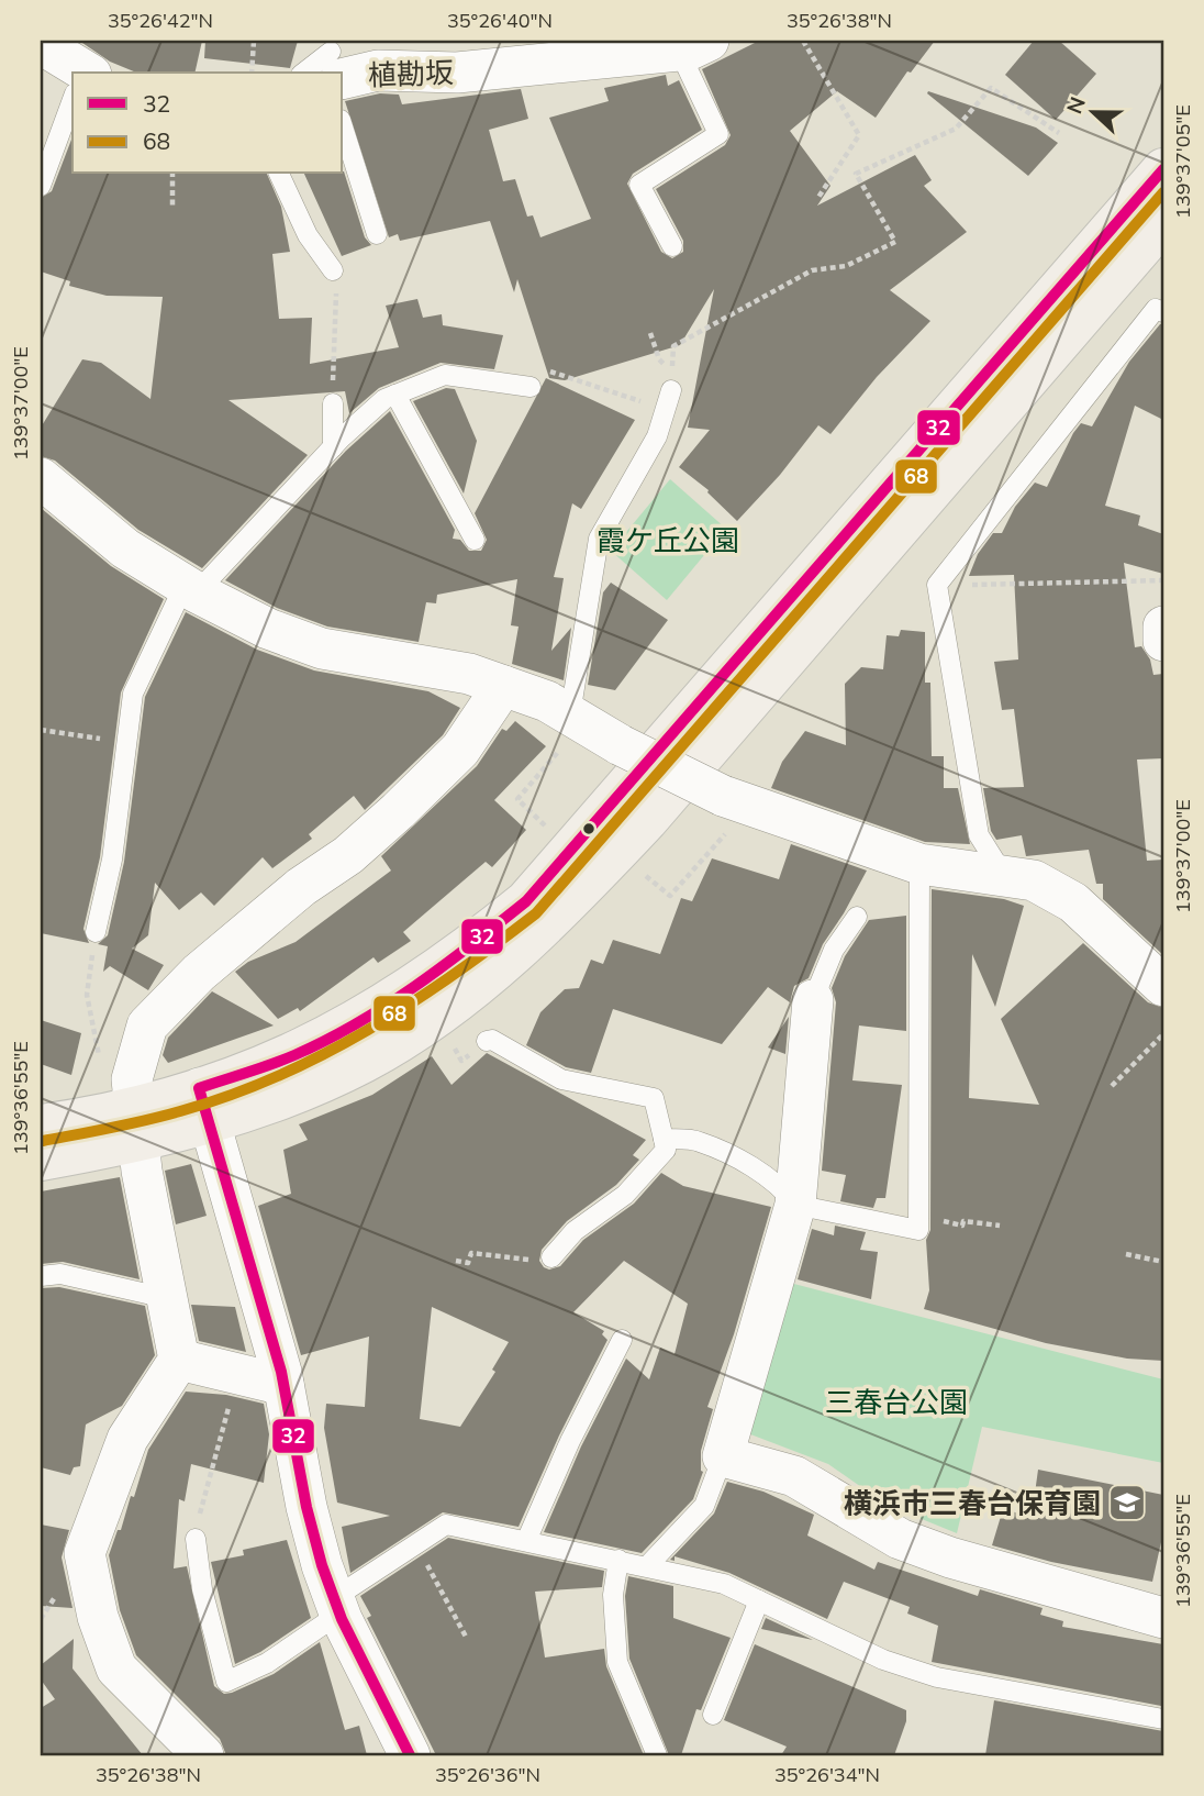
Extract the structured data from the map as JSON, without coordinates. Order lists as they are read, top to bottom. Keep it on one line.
{"streets":{"street":["植勘坂"]},"parks":["霞ケ丘公園","三春台公園"],"places":{"school or university":["横浜市三春台保育園"]},"lines":["transit line 32","transit line 68"],"legend":["32","68"],"north":"left","coordinates":["35°26'42\"N","35°26'40\"N","35°26'38\"N","139°37'05\"E","139°37'00\"E","139°36'55\"E","35°26'36\"N","35°26'34\"N"]}
